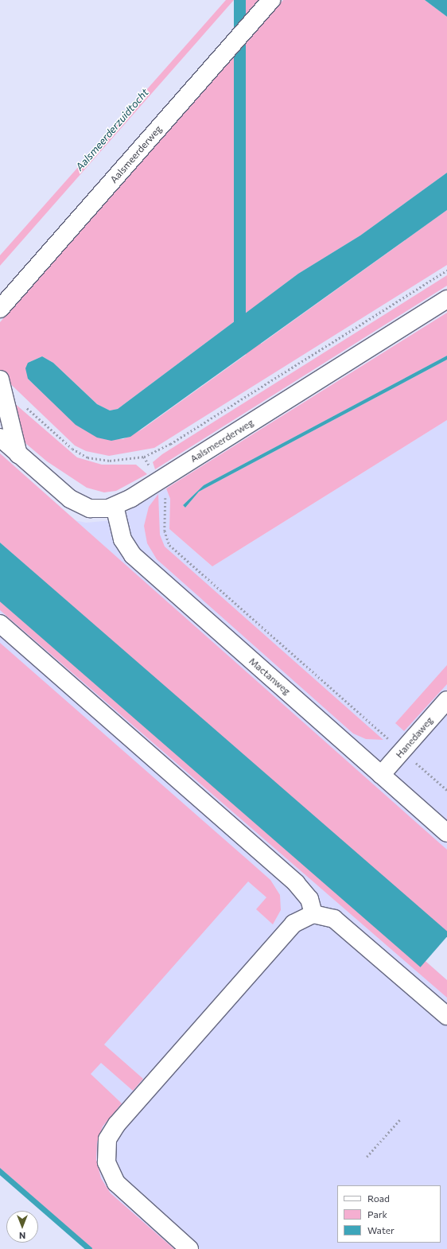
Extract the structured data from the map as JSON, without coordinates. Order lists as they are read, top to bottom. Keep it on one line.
{"streets":{"street":["Aalsmeerderweg","Mactanweg","Hanedaweg"]},"crossings":[["Aalsmeerderweg","Mactanweg"],["Mactanweg","Hanedaweg"]],"water":["Aalsmeerderzuidtocht"],"legend":["Road","Park","Water"],"north":"bottom"}
